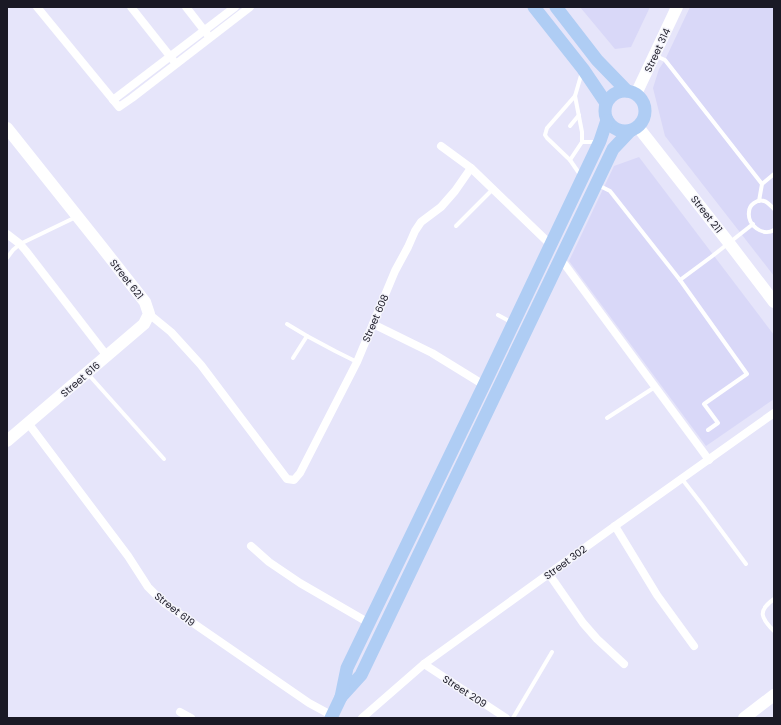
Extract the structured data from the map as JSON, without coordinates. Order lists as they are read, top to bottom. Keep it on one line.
{"streets":{"street":["Street 314","Street 211","Street 621","Street 608","Street 616","Street 302","Street 619","Street 209"]},"crossings":[["Street 314","Street 211"],["Street 621","Street 608"],["Street 621","Street 616"],["Street 616","Street 619"],["Street 302","Street 209"]]}
